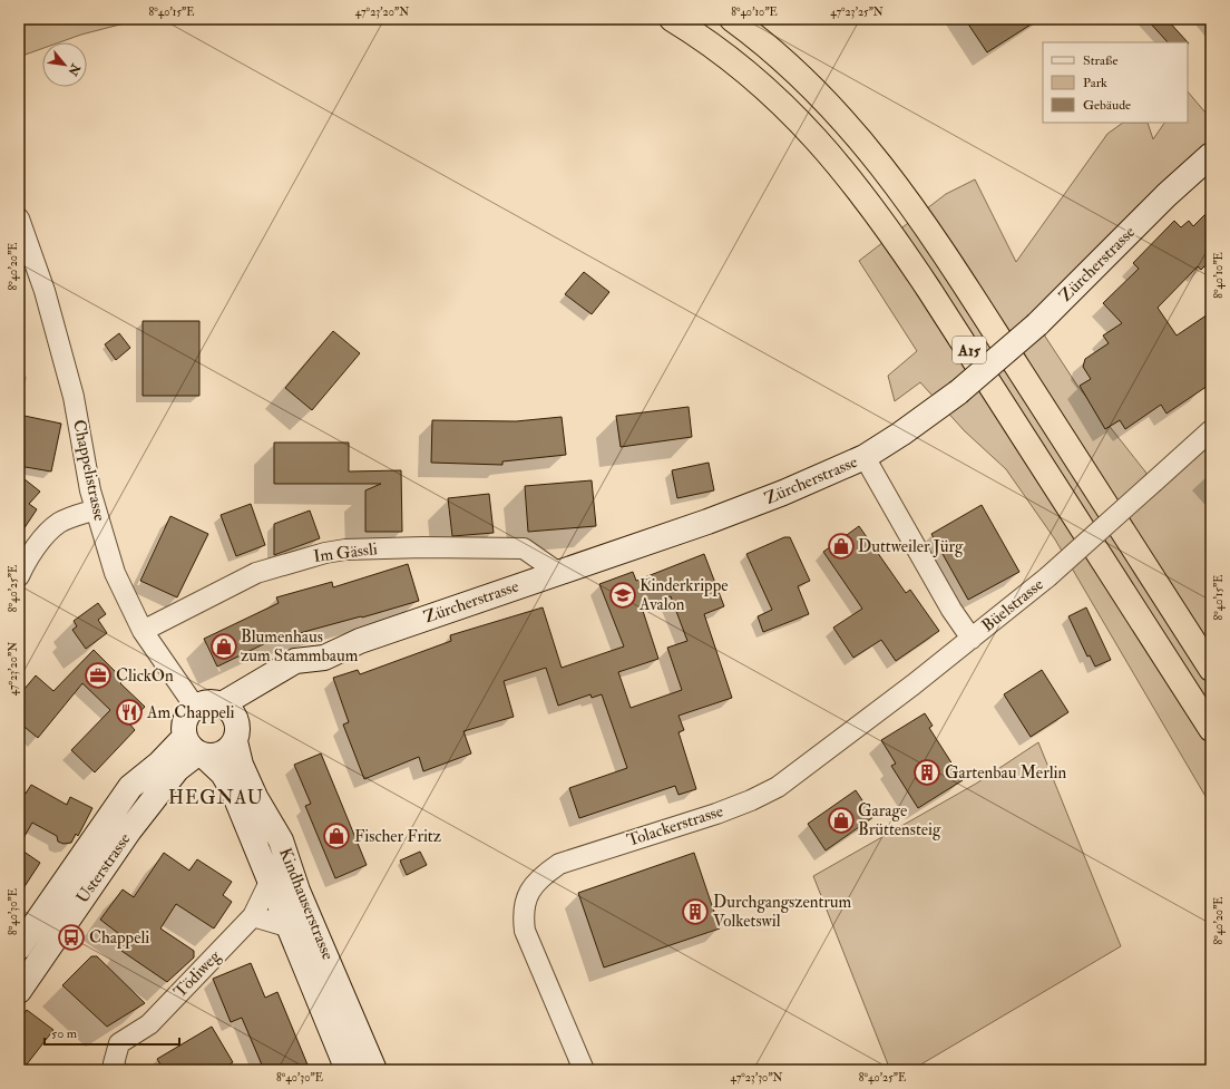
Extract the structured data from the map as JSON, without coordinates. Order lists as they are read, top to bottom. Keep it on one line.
{"streets":{"highway":["A15"],"main road":["Zürcherstrasse","Usterstrasse","Kindhauserstrasse"],"street":["Chappelistrasse","Im Gässli","Büelstrasse","Tolackerstrasse","Tödiweg"]},"crossings":[["Zürcherstrasse","Chappelistrasse"],["Zürcherstrasse","Im Gässli"],["Zürcherstrasse","Büelstrasse"],["Zürcherstrasse","Usterstrasse"],["Zürcherstrasse","Kindhauserstrasse"],["Chappelistrasse","Im Gässli"],["Chappelistrasse","Usterstrasse"],["Chappelistrasse","Kindhauserstrasse"],["Büelstrasse","Tolackerstrasse"],["Usterstrasse","Kindhauserstrasse"],["Kindhauserstrasse","Tödiweg"]],"districts":["HEGNAU"],"places":{"shop":["Duttweiler Jürg","Blumenhaus zum Stammbaum","Garage Brüttensteig","Fischer Fritz"],"school or university":["Kinderkrippe Avalon"],"office":["ClickOn"],"restaurant":["Am Chappeli"],"building":["Gartenbau Merlin","Durchgangszentrum Volketswil"],"bus stop":["Chappeli"]},"legend":["Straße","Park","Gebäude"],"scale_bar":"50 m","north":"bottom right","coordinates":["8°40'15\"E","47°23'20\"N","8°40'10\"E","47°23'25\"N","8°40'20\"E","8°40'25\"E","8°40'30\"E","47°23'30\"N"]}
